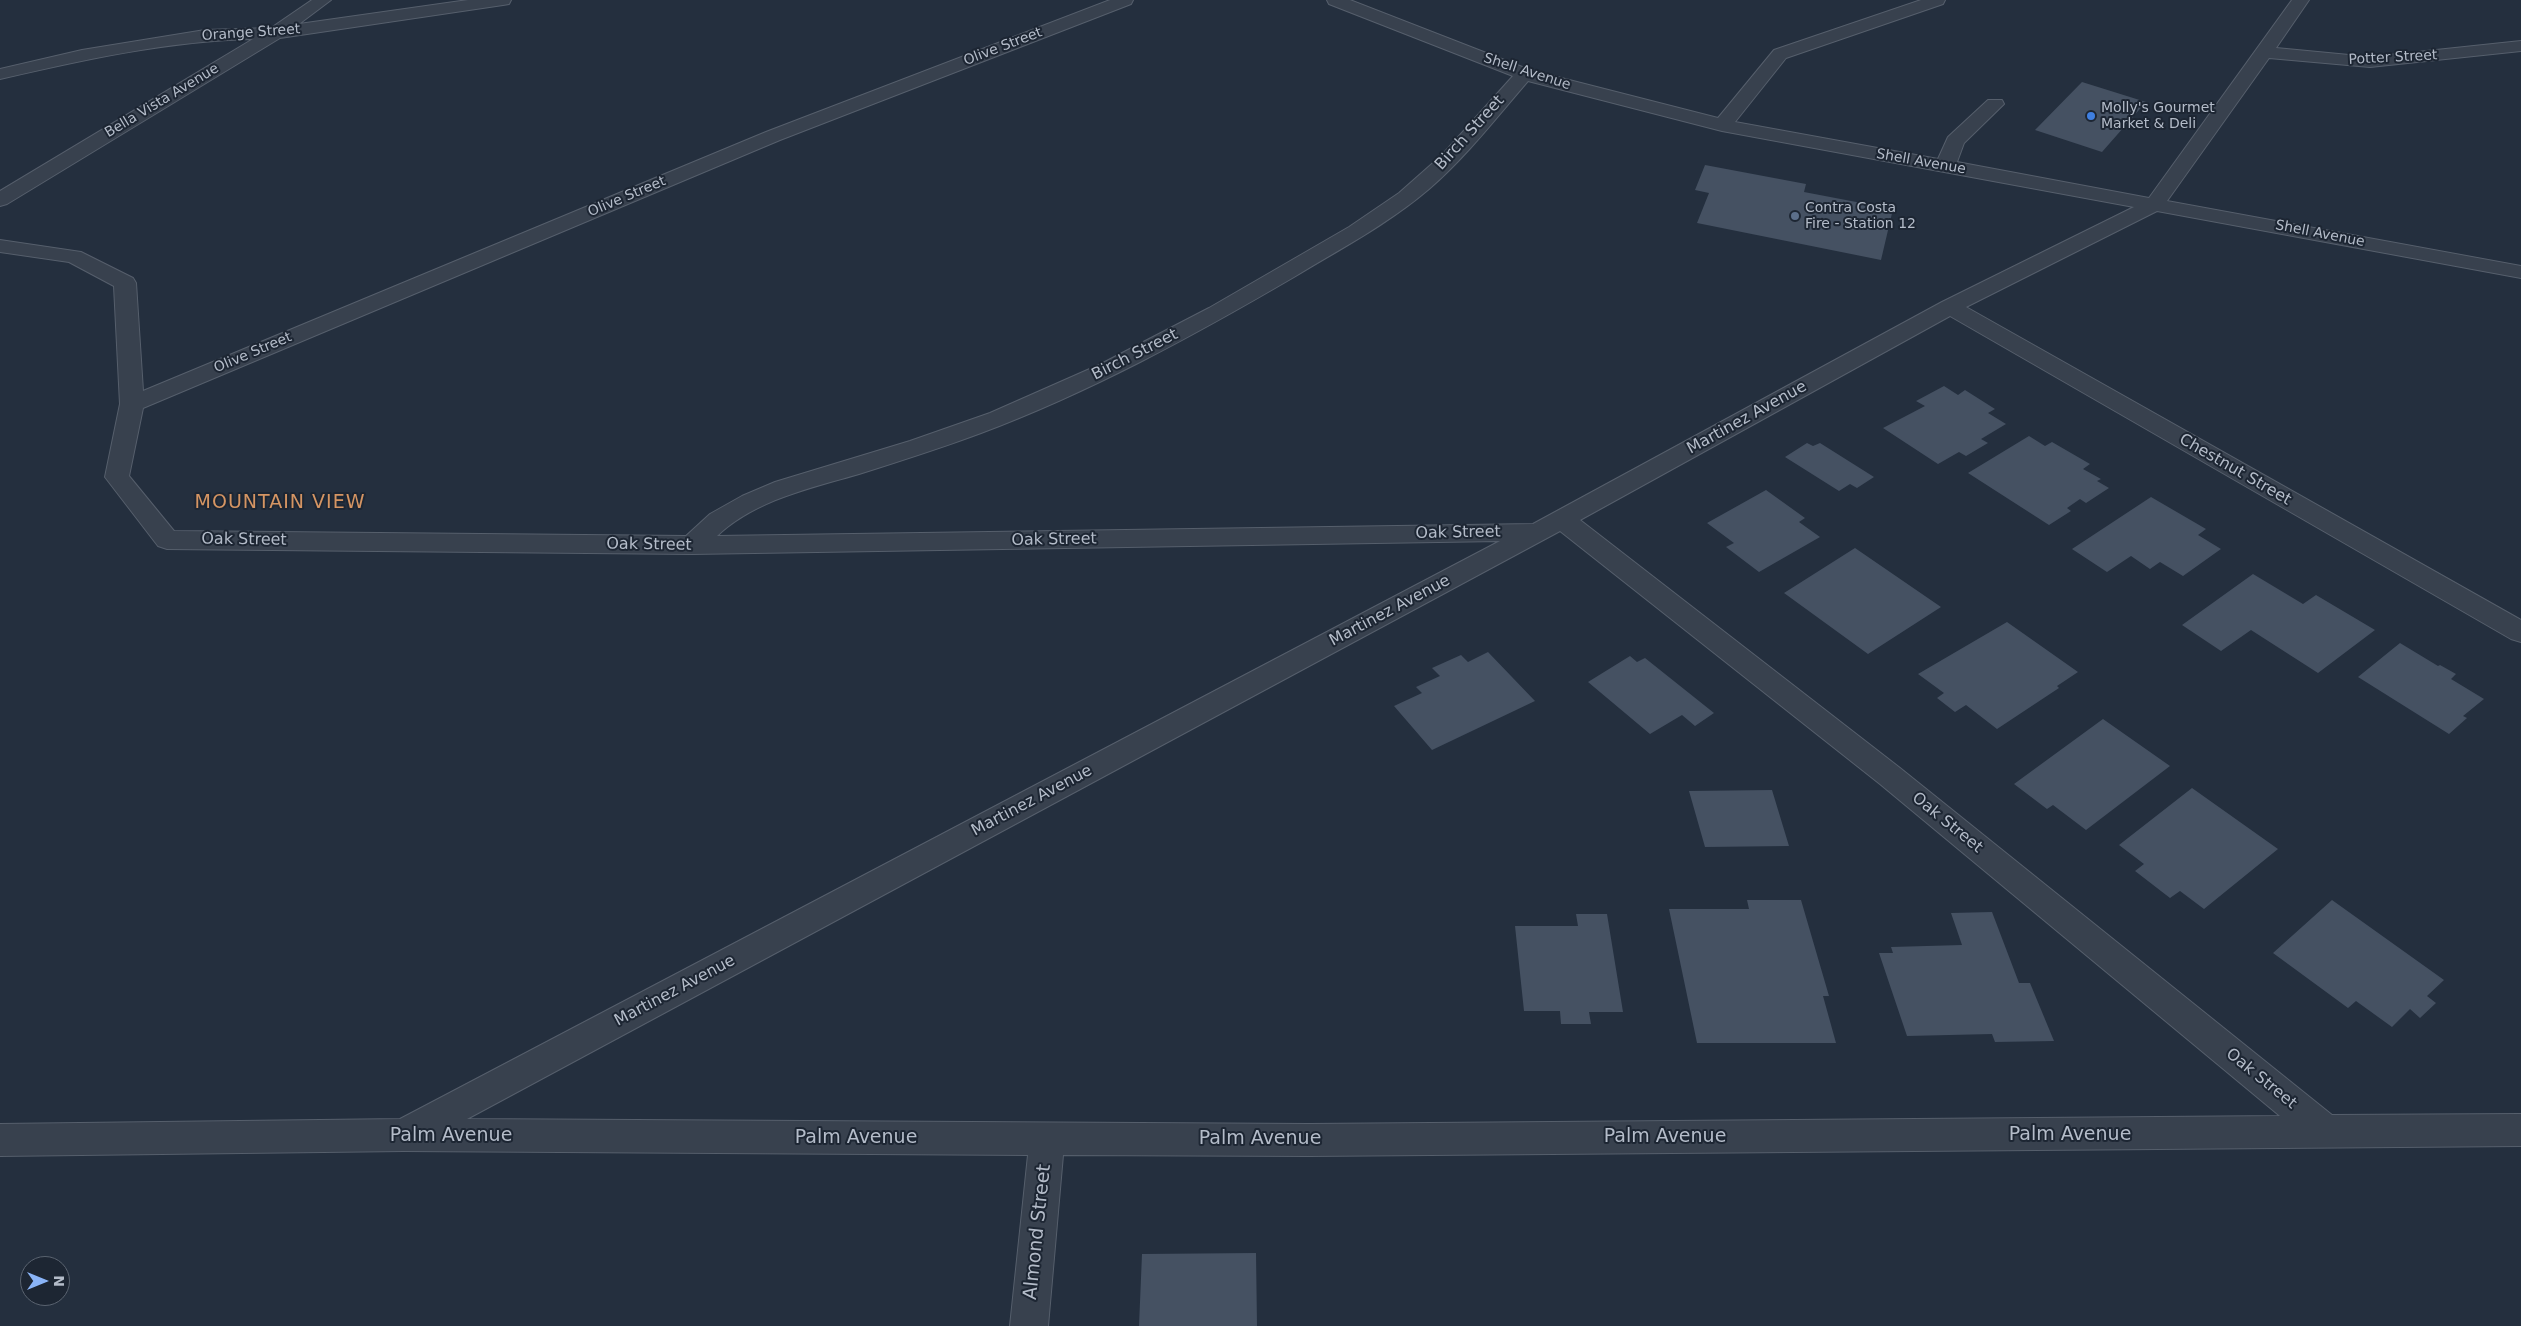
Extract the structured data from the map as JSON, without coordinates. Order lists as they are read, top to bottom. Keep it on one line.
{"streets":{"street":["Orange Street","Olive Street","Potter Street","Shell Avenue","Bella Vista Avenue","Birch Street","Martinez Avenue","Chestnut Street","Oak Street","Palm Avenue","Almond Street"]},"crossings":[["Orange Street","Bella Vista Avenue"],["Olive Street","Oak Street"],["Potter Street","Martinez Avenue"],["Shell Avenue","Birch Street"],["Shell Avenue","Martinez Avenue"],["Birch Street","Oak Street"],["Martinez Avenue","Chestnut Street"],["Martinez Avenue","Oak Street"],["Martinez Avenue","Palm Avenue"],["Oak Street","Palm Avenue"],["Palm Avenue","Almond Street"]],"districts":["MOUNTAIN VIEW"],"places":["Molly's Gourmet Market & Deli","Contra Costa Fire - Station 12"],"north":"right"}
